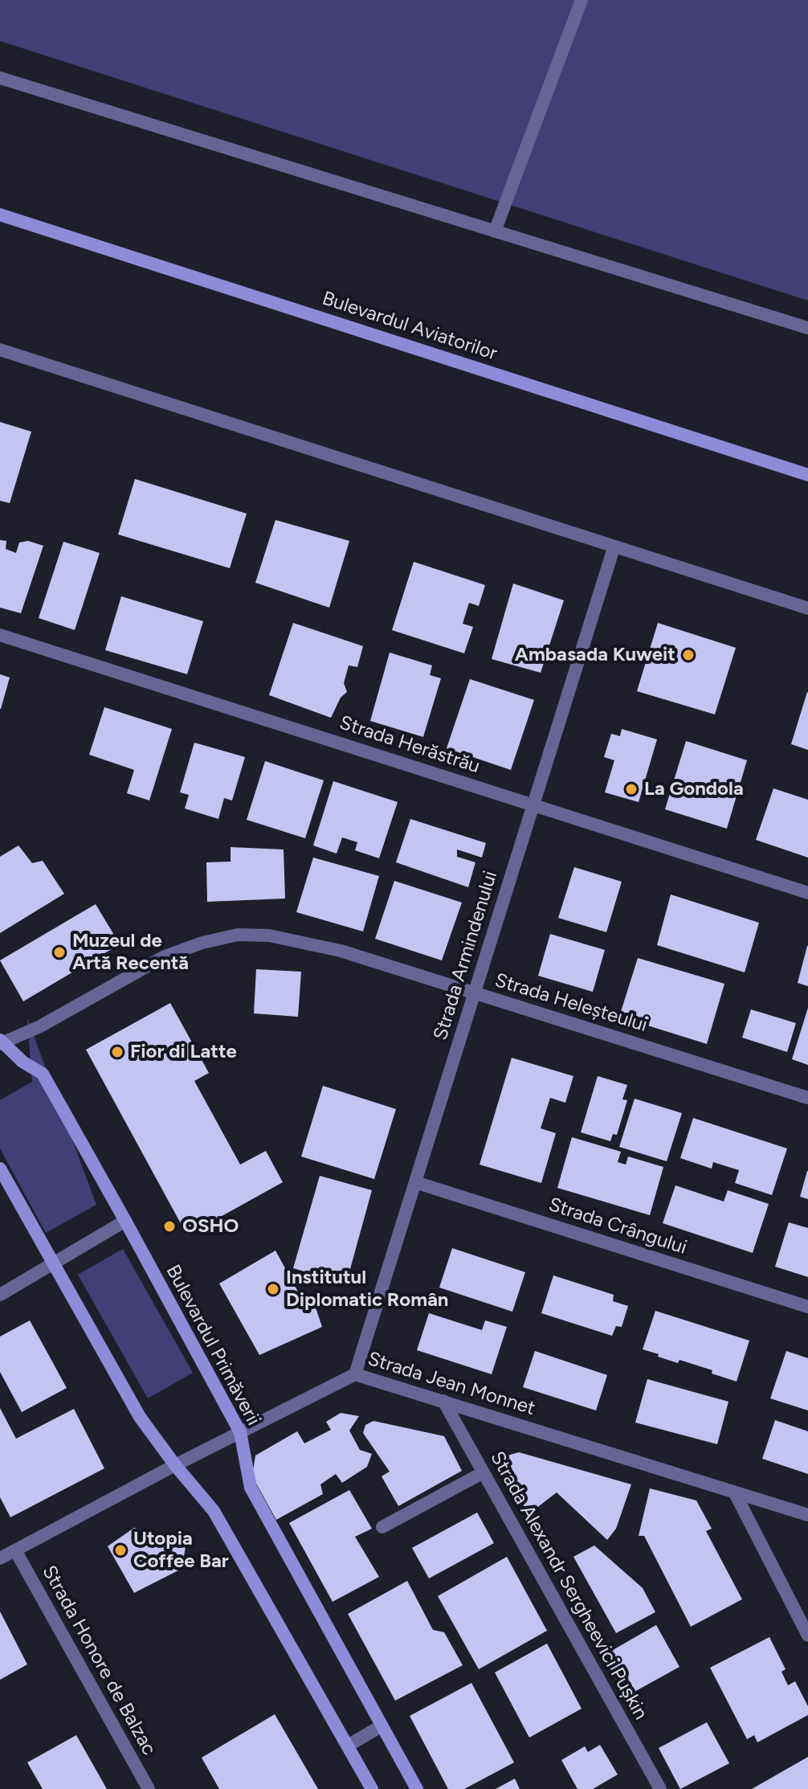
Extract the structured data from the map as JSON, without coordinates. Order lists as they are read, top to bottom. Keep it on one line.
{"streets":{"street":["Bulevardul Aviatorilor","Strada Herăstrău","Strada Armindenului","Strada Heleșteului","Strada Crângului","Bulevardul Primăverii","Strada Jean Monnet","Strada Alexandr Sergheevici Pușkin","Strada Honore de Balzac"]},"crossings":[["Strada Herăstrău","Strada Armindenului"],["Strada Armindenului","Strada Heleșteului"],["Strada Armindenului","Strada Crângului"],["Strada Armindenului","Strada Jean Monnet"],["Strada Heleșteului","Bulevardul Primăverii"],["Bulevardul Primăverii","Strada Jean Monnet"],["Strada Jean Monnet","Strada Alexandr Sergheevici Pușkin"],["Strada Jean Monnet","Strada Honore de Balzac"]],"places":["Ambasada Kuweit","La Gondola","Muzeul de Artă Recentă","Fior di Latte","OSHO","Institutul Diplomatic Român","Utopia Coffee Bar"]}
